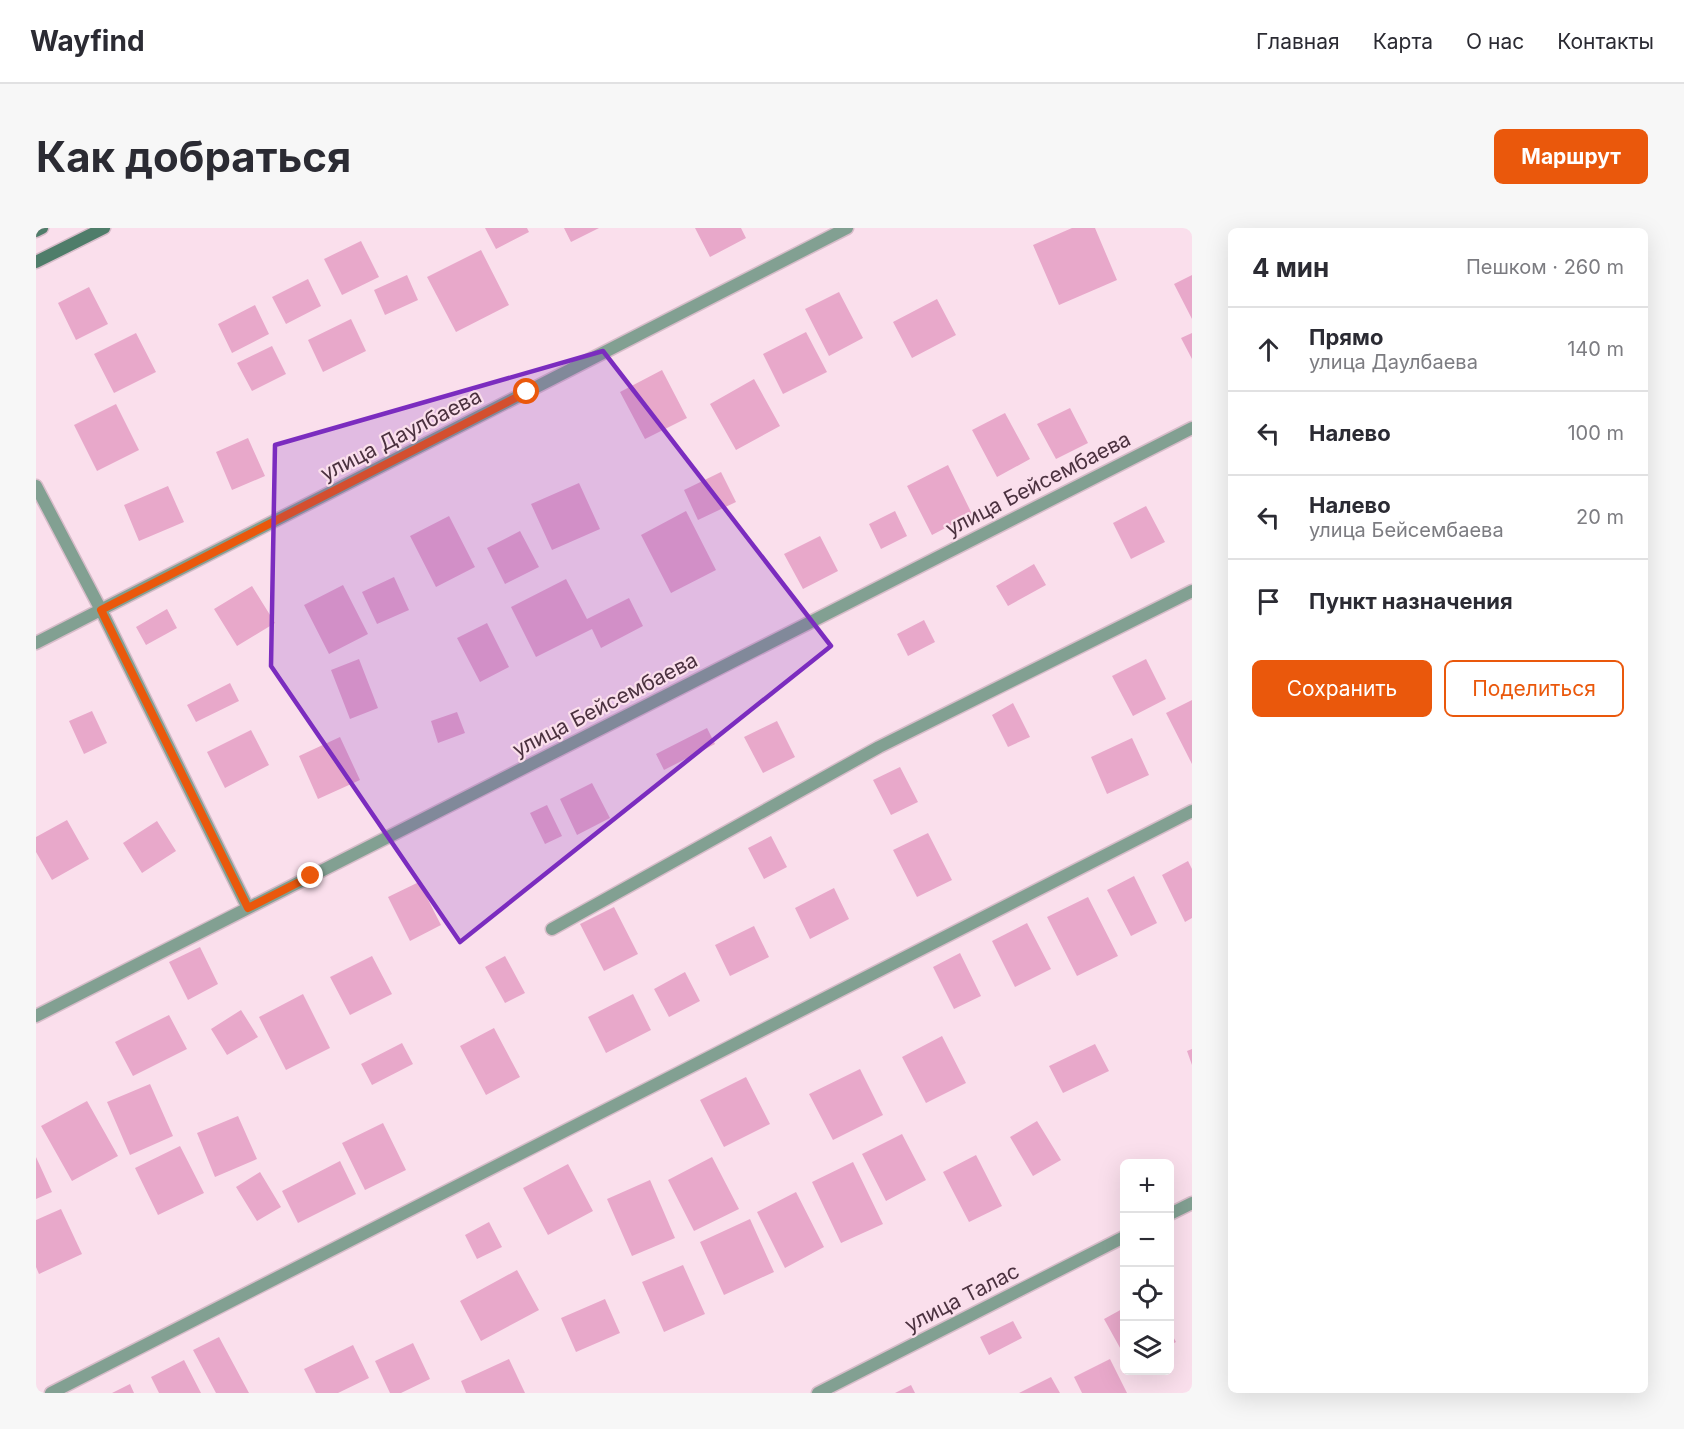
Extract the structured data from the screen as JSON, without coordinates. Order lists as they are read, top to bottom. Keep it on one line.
{"streets":{"street":["улица Даулбаева","улица Бейсембаева","улица Талас"]},"page":{"header":"Wayfind","nav":["Главная","Карта","О нас","Контакты"],"buttons":["Маршрут",["Сохранить","Поделиться"]],"title":"Как добраться","heading":["4 мин","Пешком · 260 m"],"list":[["Прямо","улица Даулбаева","140 m"],["Налево","100 m"],["Налево","улица Бейсембаева","20 m"],"Пункт назначения"],"map_buttons":["+","−"]}}
